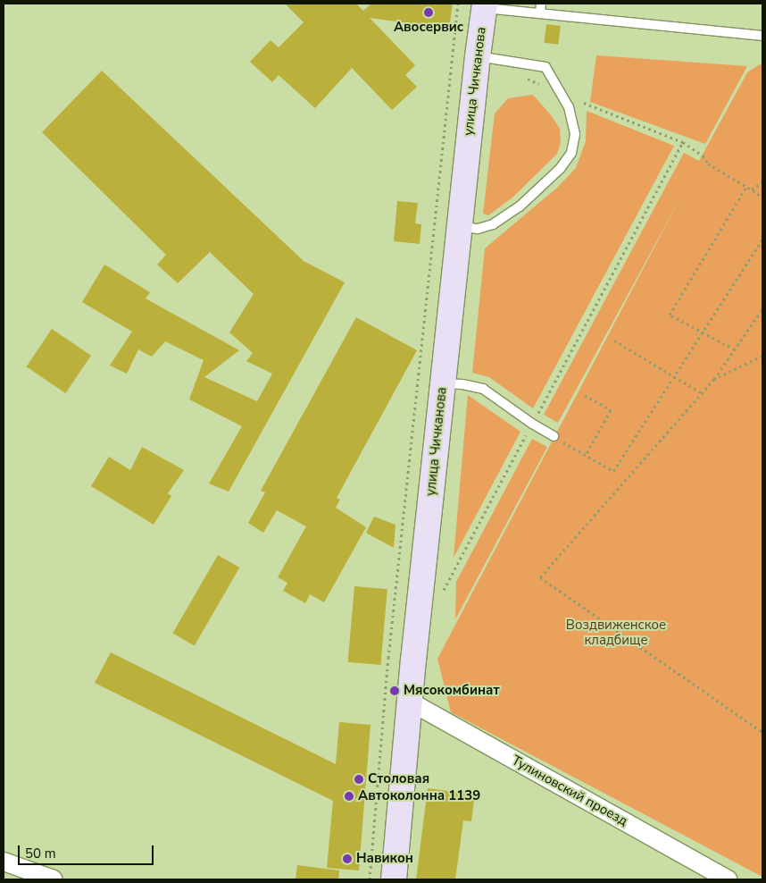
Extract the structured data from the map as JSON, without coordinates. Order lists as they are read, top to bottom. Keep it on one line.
{"streets":{"main road":["улица Чичканова"],"street":["Тулиновский проезд"]},"crossings":[["улица Чичканова","Тулиновский проезд"]],"parks":["Воздвиженское кладбище"],"places":["Авосервис","Мясокомбинат","Столовая","Автоколонна 1139","Навикон"],"scale_bar":"50 m"}
